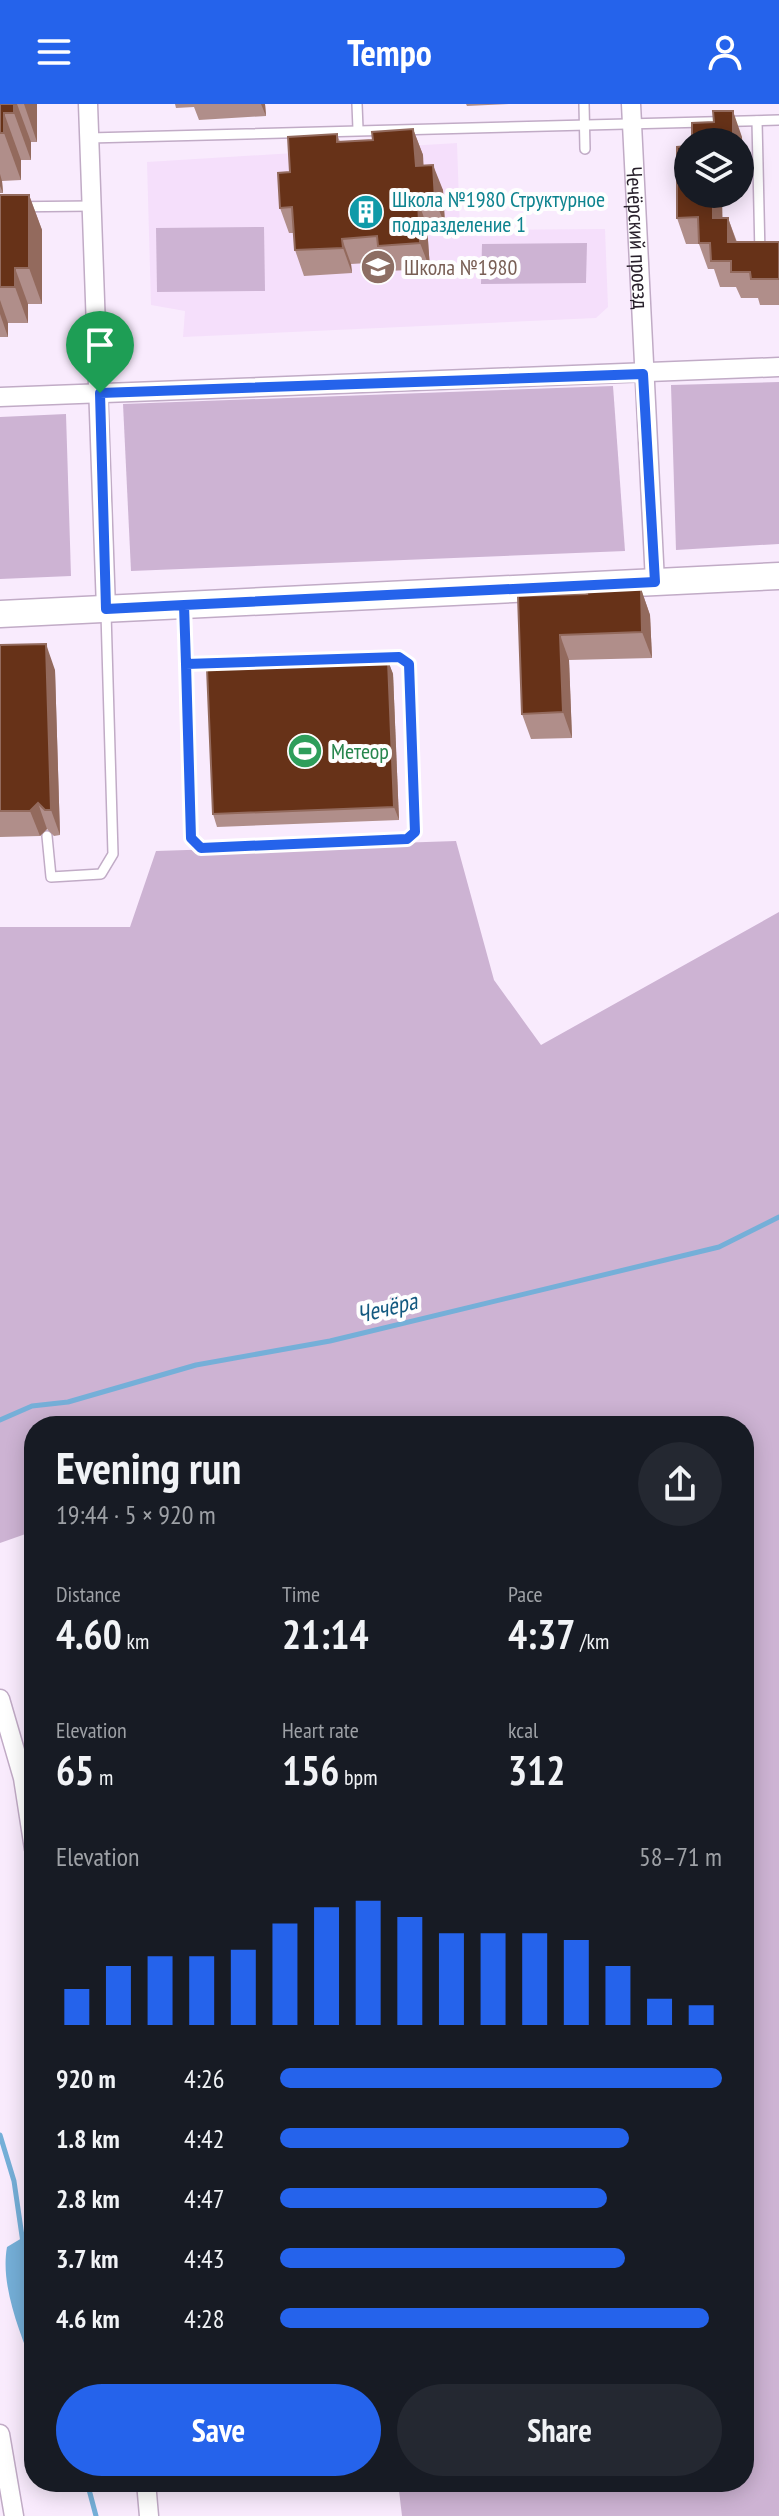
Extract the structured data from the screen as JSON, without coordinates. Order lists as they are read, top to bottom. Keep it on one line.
{"streets":{"street":["Чечёрский проезд"]},"water":["Чечёра"],"places":{"building":["Школа №1980 Структурное подразделение 1"],"school or university":["Школа №1980"],"sports":["Метеор"]},"page":{"header":"Tempo","heading":["Evening run","19:44 · 5 × 920 m"],"stats":[["Distance","4.60 km"],["Time","21:14"],["Pace","4:37 /km"],["Elevation","65 m"],["Heart rate","156 bpm"],["kcal","312"]],"chart":["Elevation","58–71 m"],"list":[{"name":"920 m","note":"4:26"},{"name":"1.8 km","note":"4:42"},{"name":"2.8 km","note":"4:47"},{"name":"3.7 km","note":"4:43"},{"name":"4.6 km","note":"4:28"}],"buttons":["Save","Share"]}}
